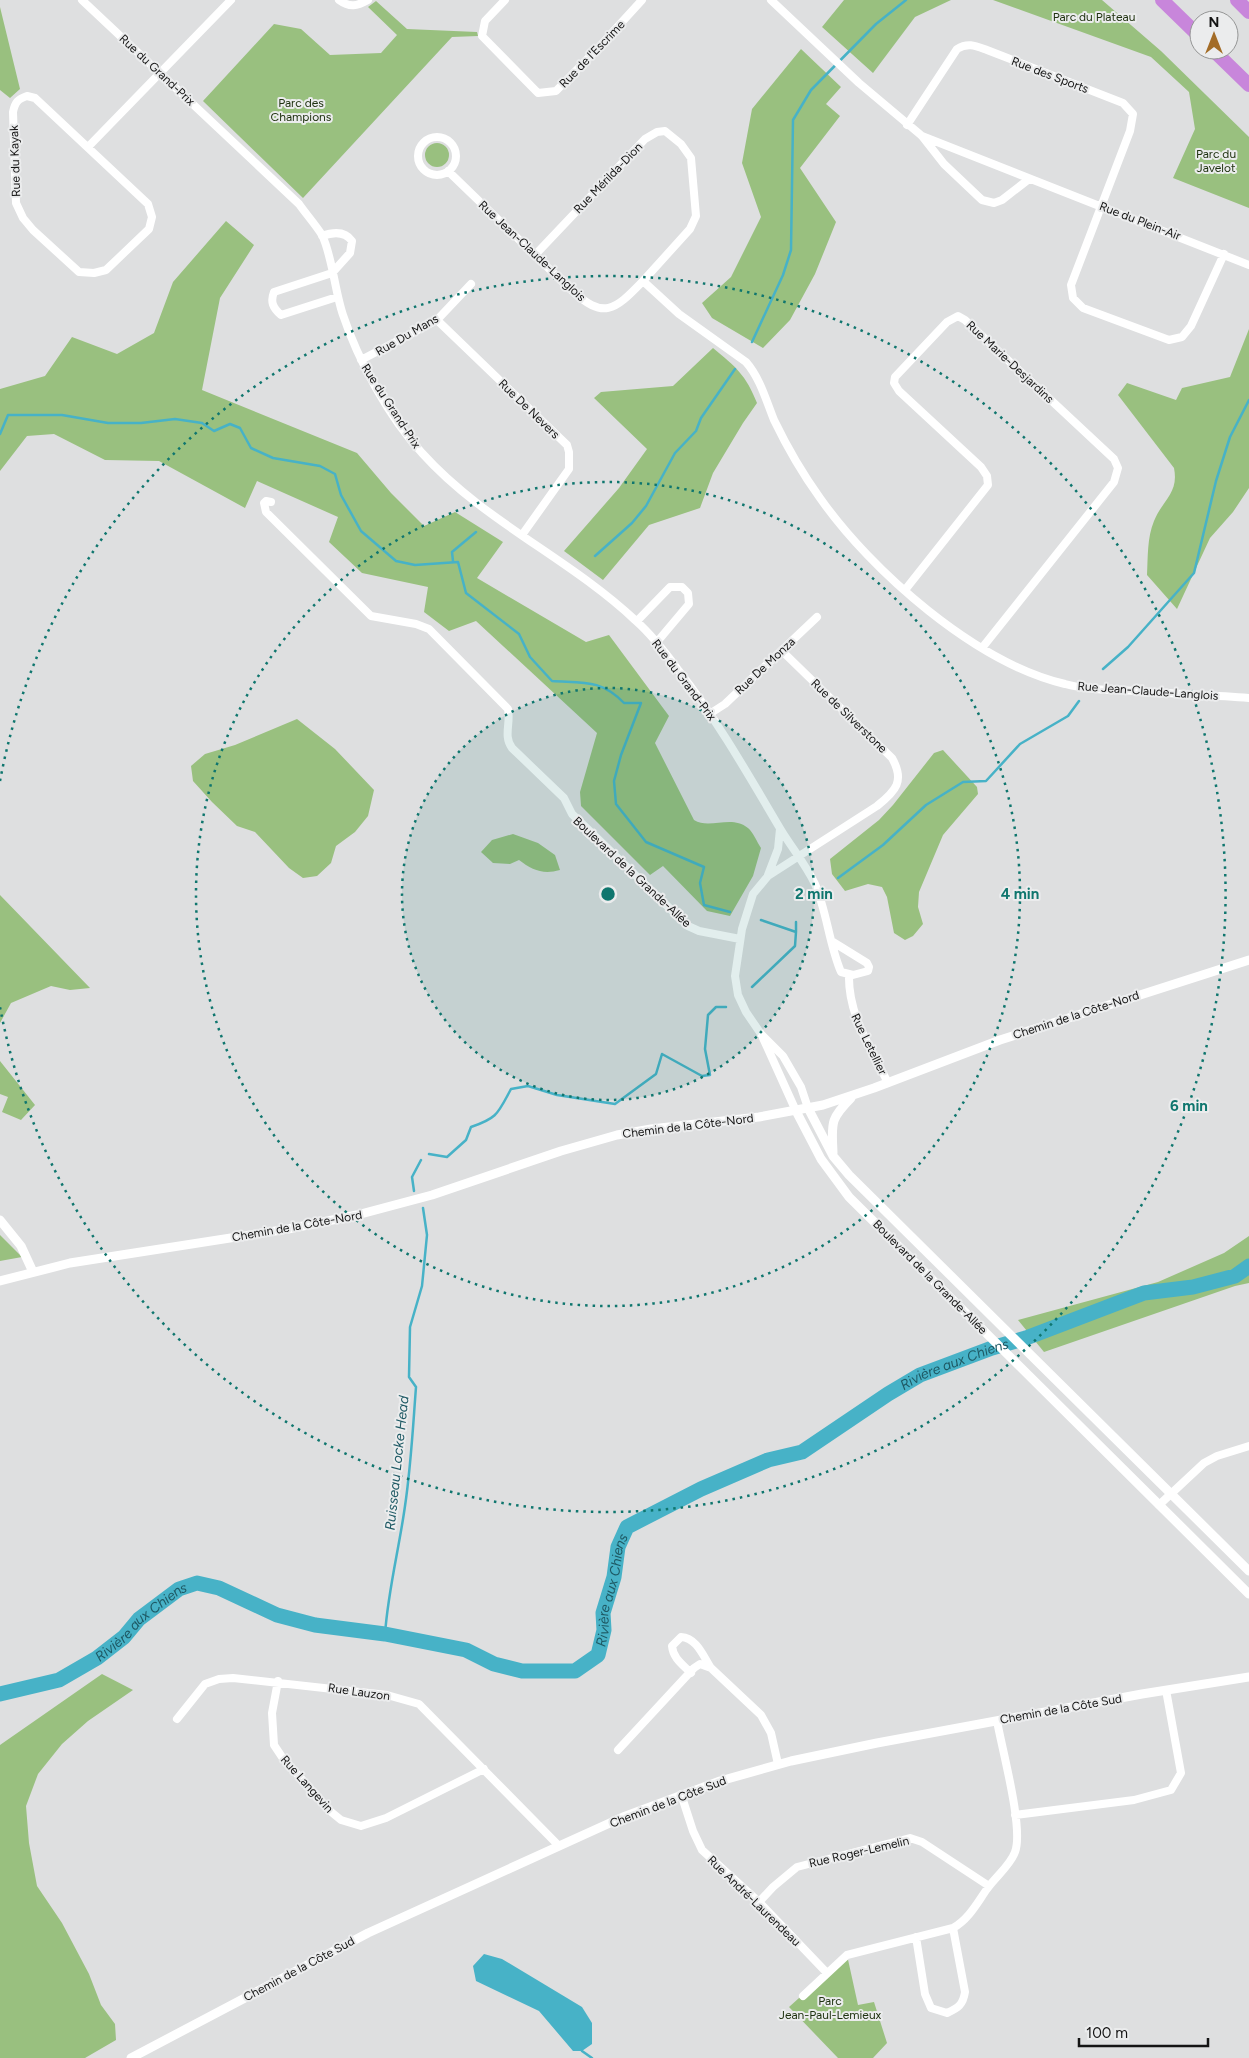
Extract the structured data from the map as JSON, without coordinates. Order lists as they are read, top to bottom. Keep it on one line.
{"streets":{"street":["Rue de l'Escrime","Rue du Grand-Prix","Rue des Sports","Rue du Kayak","Rue Mérilda-Dion","Rue du Plein-Air","Rue Jean-Claude-Langlois","Rue Du Mans","Rue Marie-Desjardins","Rue De Nevers","Rue De Monza","Rue de Silverstone","Boulevard de la Grande-Allée","Chemin de la Côte-Nord","Rue Letellier","Rue Lauzon","Chemin de la Côte Sud","Rue Langevin","Rue Roger-Lemelin","Rue André-Laurendeau"]},"crossings":[["Rue du Grand-Prix","Rue Du Mans"],["Rue du Grand-Prix","Rue De Nevers"],["Rue du Grand-Prix","Rue De Monza"],["Rue du Grand-Prix","Rue de Silverstone"],["Rue du Grand-Prix","Boulevard de la Grande-Allée"],["Rue des Sports","Rue du Plein-Air"],["Rue Mérilda-Dion","Rue Jean-Claude-Langlois"],["Rue Jean-Claude-Langlois","Rue Marie-Desjardins"],["Rue Du Mans","Rue De Nevers"],["Rue De Monza","Rue de Silverstone"],["Rue de Silverstone","Boulevard de la Grande-Allée"],["Boulevard de la Grande-Allée","Chemin de la Côte-Nord"],["Chemin de la Côte-Nord","Rue Letellier"],["Rue Lauzon","Chemin de la Côte Sud"],["Rue Lauzon","Rue Langevin"],["Chemin de la Côte Sud","Rue André-Laurendeau"],["Rue Roger-Lemelin","Rue André-Laurendeau"]],"water":["Rivière aux Chiens","Ruisseau Locke Head"],"parks":["Parc du Plateau","Parc des Champions","Parc du Javelot","Parc Jean-Paul-Lemieux"],"scale_bar":"100 m","north":"top","rings":["2 min","4 min","6 min"]}
